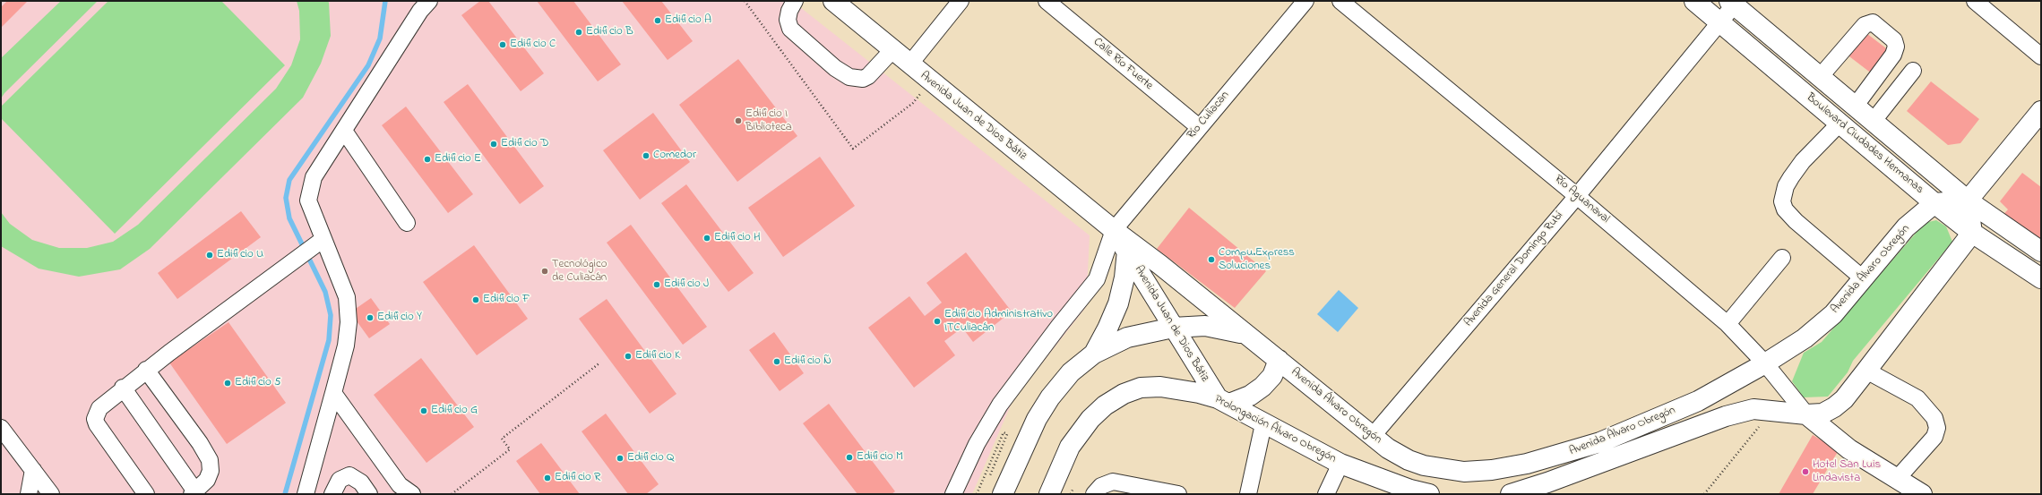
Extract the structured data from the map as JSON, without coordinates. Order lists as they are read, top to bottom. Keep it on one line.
{"streets":{"main road":["Avenida Juan de Dios Bátiz","Boulevard Ciudades Hermanas","Avenida Álvaro Obregón","Prolongación Álvaro Obregón"],"street":["Calle Río Fuerte","Río Culiacan","Río Aguanaval","Avenida General Domingo Rubí"]},"crossings":[["Calle Río Fuerte","Río Culiacan"],["Río Culiacan","Avenida Juan de Dios Bátiz"],["Avenida Juan de Dios Bátiz","Avenida Álvaro Obregón"],["Avenida Juan de Dios Bátiz","Prolongación Álvaro Obregón"],["Boulevard Ciudades Hermanas","Avenida General Domingo Rubí"],["Boulevard Ciudades Hermanas","Avenida Álvaro Obregón"],["Río Aguanaval","Avenida General Domingo Rubí"],["Río Aguanaval","Avenida Álvaro Obregón"],["Avenida General Domingo Rubí","Avenida Álvaro Obregón"]],"places":["Edificio A","Edificio B","Edificio C","Edificio I Biblioteca","Edificio D","Comedor","Edificio E","Edificio H","Edificio U","Compu.Express Soluciones","Tecnológico de Culiacán","Edificio J","Edificio F","Edificio Y","Edificio Administrativo ITCuliacán","Edificio K","Edificio Ñ","Edificio 5","Edificio G","Edificio M","Edificio Q","Hotel San Luis Lindavista","Edificio R"]}
